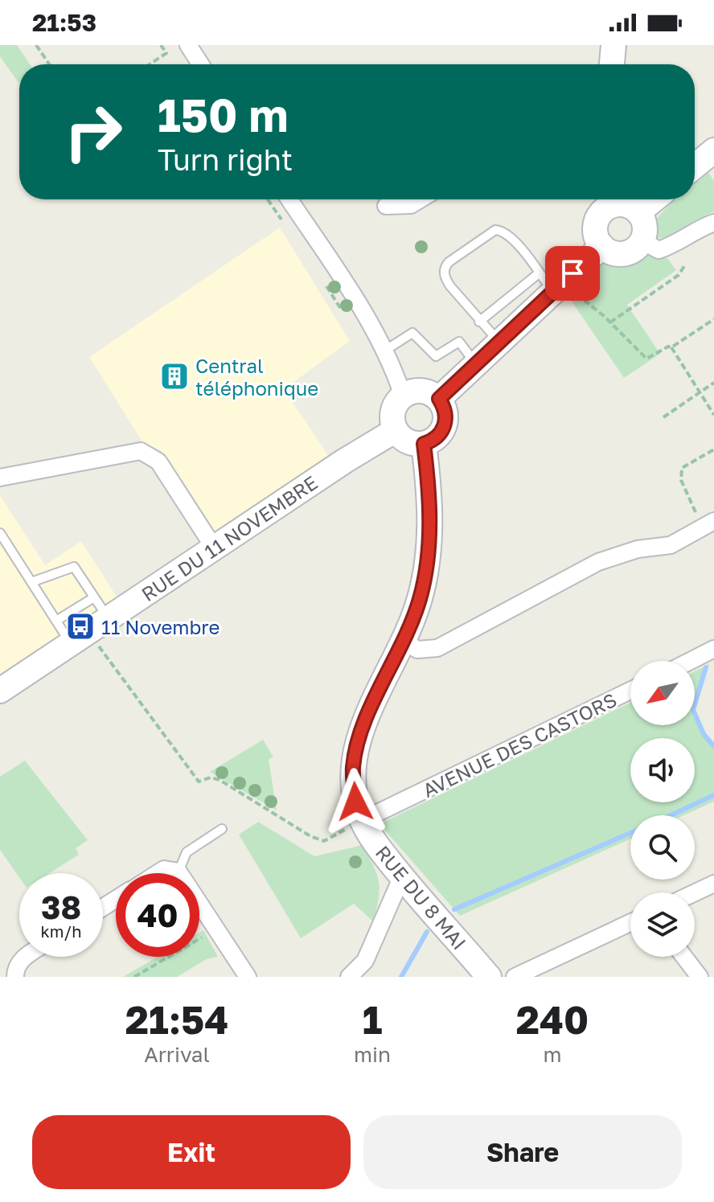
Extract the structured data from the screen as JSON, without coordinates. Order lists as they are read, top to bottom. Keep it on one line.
{"streets":{"street":["RUE DU 11 NOVEMBRE","AVENUE DES CASTORS","RUE DU 8 MAI"]},"crossings":[["RUE DU 11 NOVEMBRE","RUE DU 8 MAI"],["AVENUE DES CASTORS","RUE DU 8 MAI"]],"places":{"building":["Central téléphonique"],"bus stop":["11 Novembre"]},"north":"bottom left","page":{"status":"21:53","turn":["150 m","Turn right"],"speed":"38 km/h","limit":"40","eta":["21:54","Arrival","1","min","240","m"],"buttons":["Exit","Share"]}}
